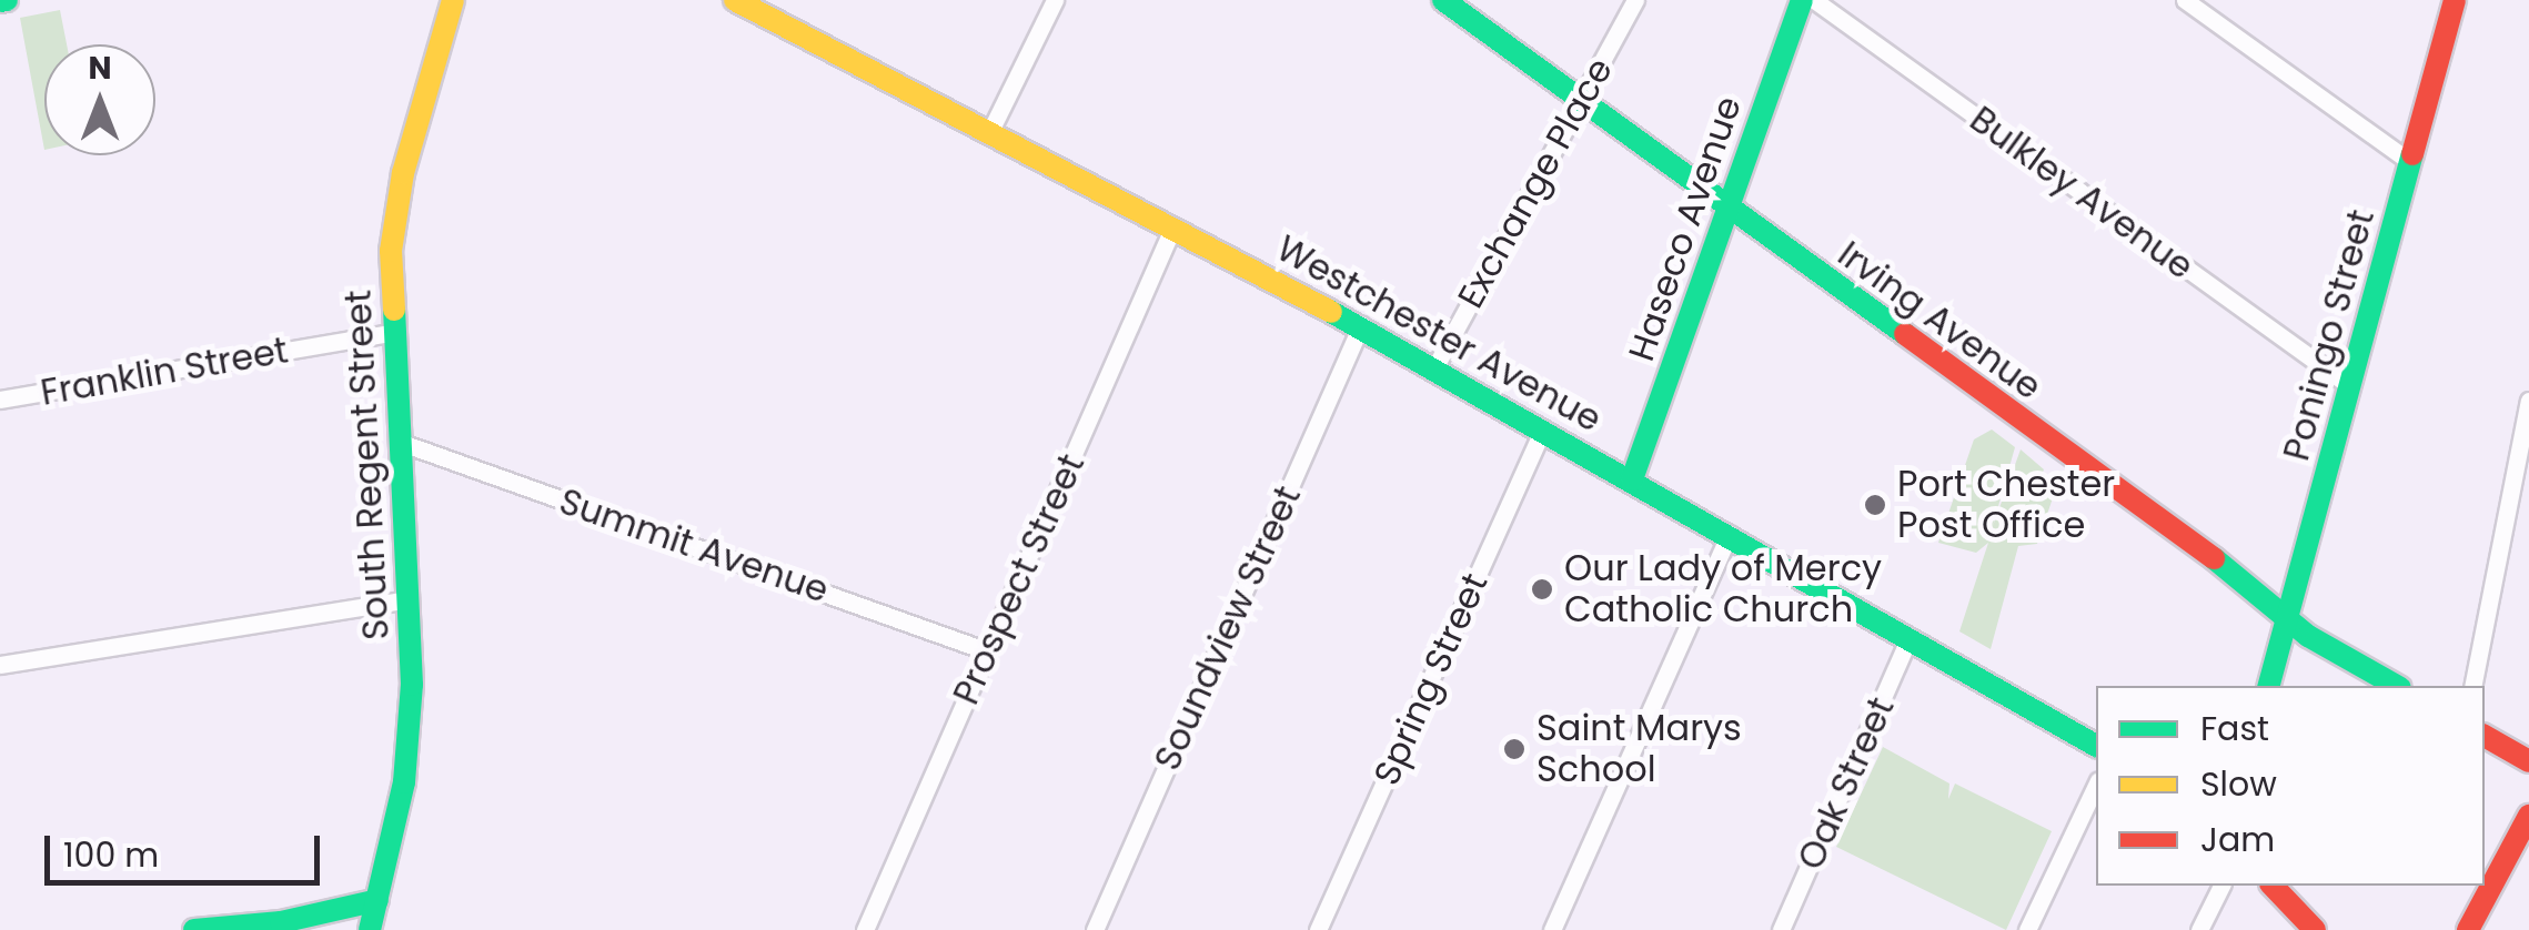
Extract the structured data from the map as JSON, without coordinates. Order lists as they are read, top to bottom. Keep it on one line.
{"streets":{"street":["Exchange Place","Bulkley Avenue","Haseco Avenue","Irving Avenue","Westchester Avenue","Poningo Street","Franklin Street","South Regent Street","Summit Avenue","Prospect Street","Soundview Street","Spring Street","Oak Street"]},"crossings":[["Exchange Place","Irving Avenue"],["Exchange Place","Westchester Avenue"],["Bulkley Avenue","Poningo Street"],["Haseco Avenue","Irving Avenue"],["Haseco Avenue","Westchester Avenue"],["Irving Avenue","Poningo Street"],["Westchester Avenue","Prospect Street"],["Westchester Avenue","Soundview Street"],["Westchester Avenue","Spring Street"],["Westchester Avenue","Oak Street"],["Franklin Street","South Regent Street"],["South Regent Street","Summit Avenue"],["Summit Avenue","Prospect Street"]],"places":["Port Chester Post Office","Our Lady of Mercy Catholic Church","Saint Marys School"],"legend":["Fast","Slow","Jam"],"scale_bar":"100 m","north":"top"}
